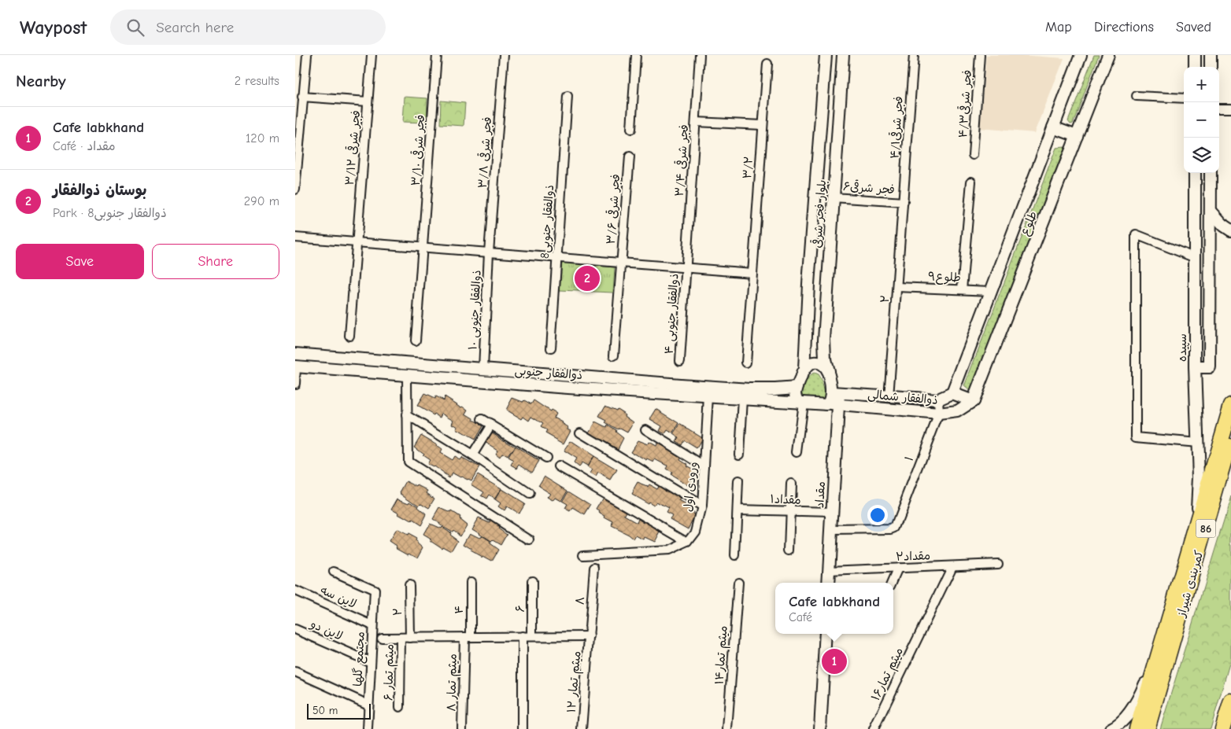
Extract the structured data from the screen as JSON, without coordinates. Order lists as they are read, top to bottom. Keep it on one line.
{"streets":{"highway":["86","کمربندی شیراز"],"main road":["بلوار فجر شرقی","طلوع","سپیده","ذوالفقار جنوبی","ذوالفقار شمالی","مقداد"],"street":["فجر شرقی۴/۳","فجر شرقی۴/۱","۳/۱۲ فجر شرقی","۳/۱۰ فجر شرقی","۳/۸ فجر شرقی","۳/۴ فجر شرقی","۳/۲","فجر شرقی۶","۳/۶ فجر شرقی","8ذوالفقار جنوبی","طلوع۹","۲","۱۰ ذوالفقار جنوبی","۴ ذوالفقار جنوبی","۱","ورودی اول","مقداد۱","مقداد۲","لاین سه","۸","۶","۴","لاین دو","میثم تمار۱۴","مجتمع گلها","میثم تمار ۶","میثم تمار۱۶","میثم تمار ۱۲","میثم تمار ۸"]},"crossings":[["فجر شرقی۴/۱","فجر شرقی۶"],["فجر شرقی۴/۱","۲"],["۳/۸ فجر شرقی","۱۰ ذوالفقار جنوبی"],["۳/۴ فجر شرقی","۴ ذوالفقار جنوبی"],["فجر شرقی۶","بلوار فجر شرقی"],["فجر شرقی۶","۲"],["بلوار فجر شرقی","ذوالفقار جنوبی"],["بلوار فجر شرقی","ذوالفقار شمالی"],["بلوار فجر شرقی","مقداد"],["طلوع","طلوع۹"],["طلوع","ذوالفقار شمالی"],["طلوع۹","۲"],["۲","ذوالفقار شمالی"],["۱۰ ذوالفقار جنوبی","ذوالفقار جنوبی"],["ذوالفقار جنوبی","ذوالفقار شمالی"],["ذوالفقار جنوبی","ورودی اول"],["ذوالفقار جنوبی","مقداد"],["ذوالفقار شمالی","۱"],["ذوالفقار شمالی","مقداد"],["۱","مقداد"],["مقداد","مقداد۱"],["مقداد","مقداد۲"],["مقداد۲","میثم تمار۱۶"],["لاین سه","مجتمع گلها"],["۸","میثم تمار ۱۲"],["۴","میثم تمار ۸"],["لاین دو","مجتمع گلها"]],"scale_bar":"50 m","page":{"header":"Waypost","search":"Search here","nav":["Map","Directions","Saved"],"heading":["Nearby","2 results"],"map_buttons":["+","−"],"list":[{"mark":"1","name":"Cafe labkhand","note":"Café · مقداد","value":"120 m"},{"mark":"2","name":"بوستان ذوالفقار","note":"Park · 8ذوالفقار جنوبی","value":"290 m"}],"buttons":["Save","Share"],"pins":["2","1"],"popup":["Cafe labkhand","Café"],"scale":"50 m"}}
